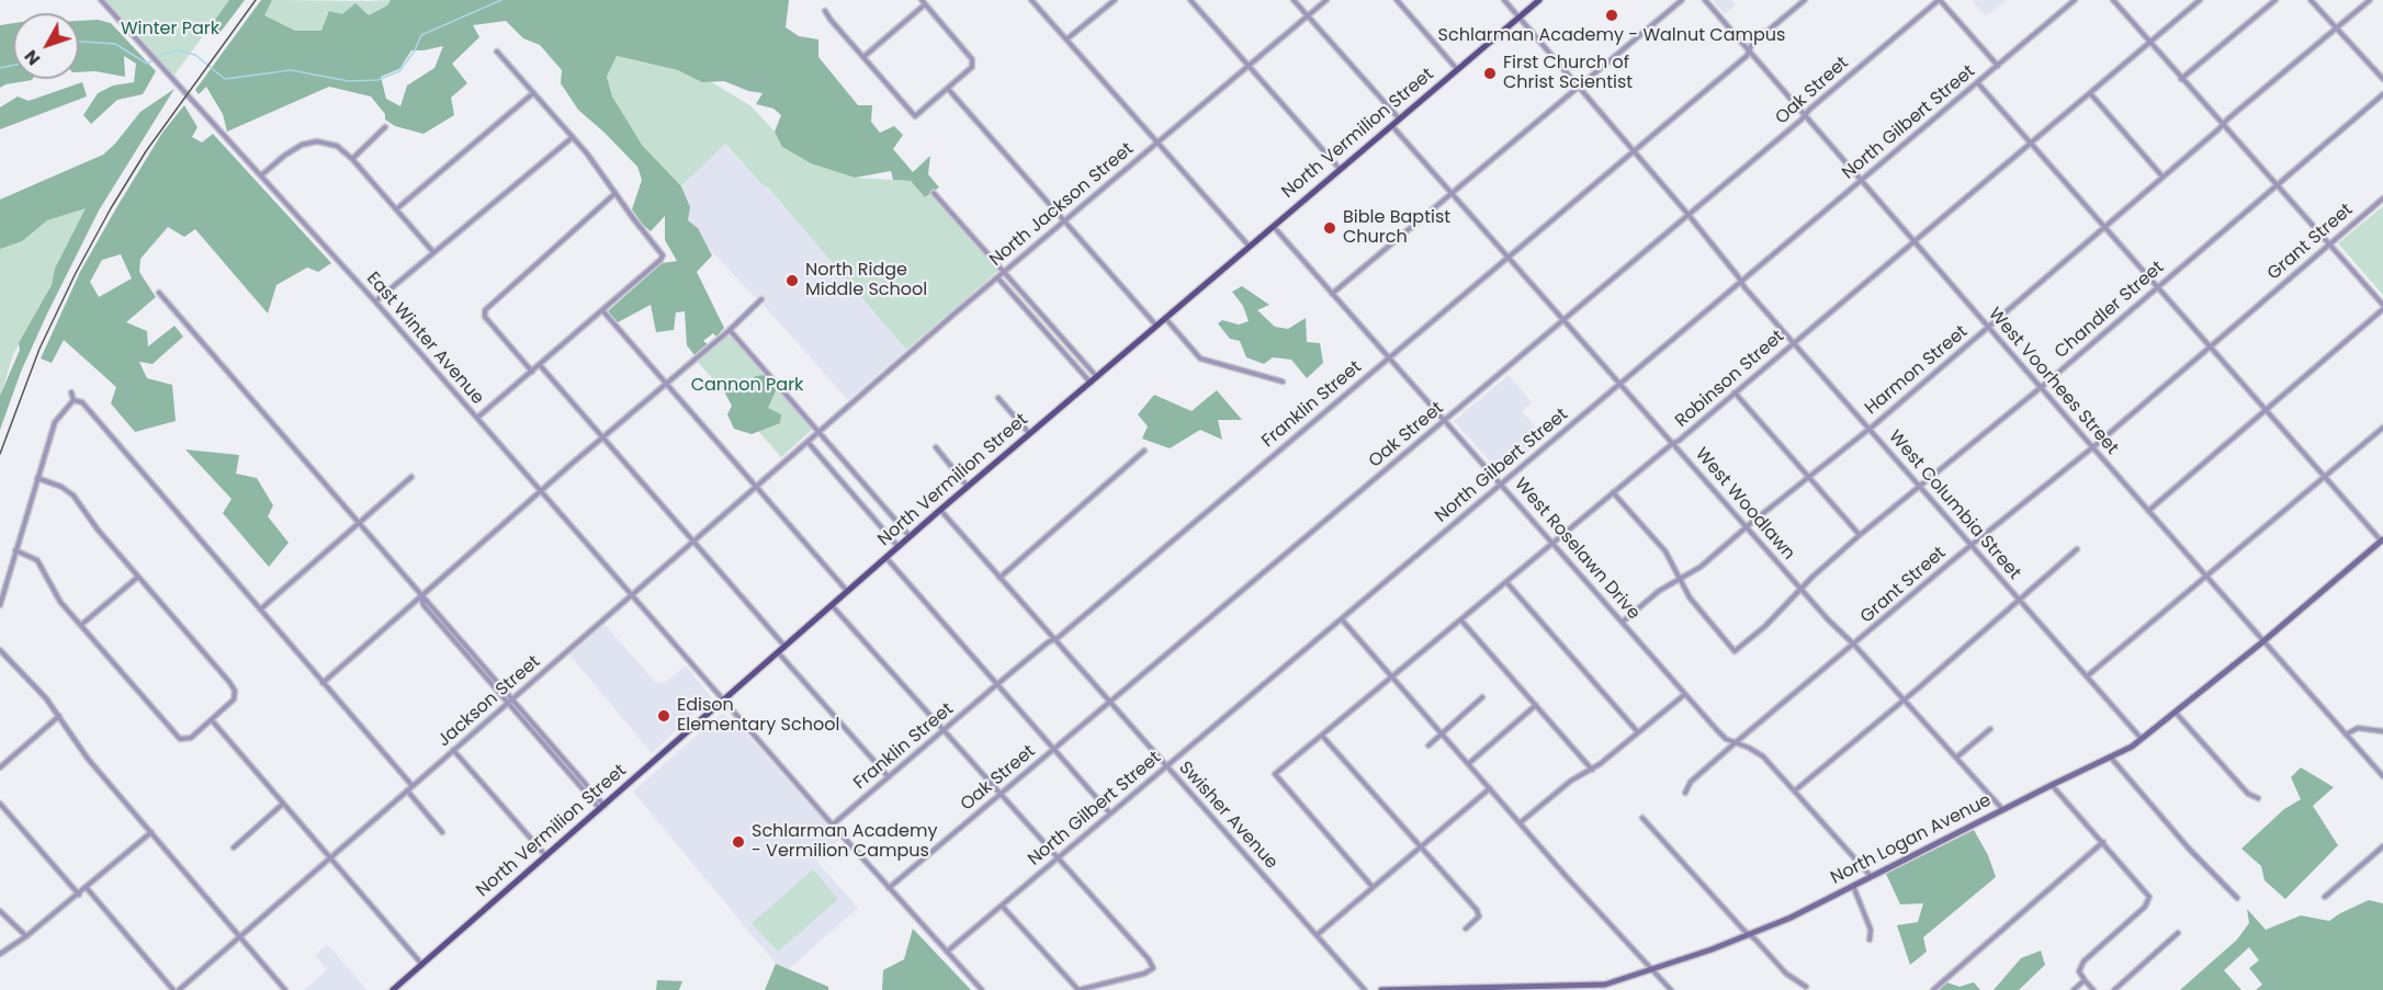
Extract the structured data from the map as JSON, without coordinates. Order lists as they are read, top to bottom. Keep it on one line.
{"streets":{"main road":["North Vermilion Street"],"street":["Oak Street","North Gilbert Street","North Jackson Street","Grant Street","Chandler Street","East Winter Avenue","Harmon Street","Robinson Street","West Voorhees Street","Franklin Street","West Woodlawn","West Columbia Street","West Roselawn Drive","Jackson Street","Swisher Avenue","North Logan Avenue"]},"crossings":[["Oak Street","East Winter Avenue"],["Oak Street","West Voorhees Street"],["Oak Street","West Woodlawn"],["Oak Street","West Columbia Street"],["Oak Street","West Roselawn Drive"],["Oak Street","Swisher Avenue"],["North Gilbert Street","East Winter Avenue"],["North Gilbert Street","West Voorhees Street"],["North Gilbert Street","West Woodlawn"],["North Gilbert Street","West Columbia Street"],["North Gilbert Street","West Roselawn Drive"],["North Gilbert Street","Swisher Avenue"],["North Vermilion Street","East Winter Avenue"],["North Vermilion Street","West Woodlawn"],["North Vermilion Street","West Columbia Street"],["North Vermilion Street","West Roselawn Drive"],["North Vermilion Street","Swisher Avenue"],["North Jackson Street","Jackson Street"],["Grant Street","West Voorhees Street"],["Grant Street","West Woodlawn"],["Grant Street","West Columbia Street"],["Grant Street","West Roselawn Drive"],["Chandler Street","Harmon Street"],["Chandler Street","West Voorhees Street"],["Chandler Street","West Woodlawn"],["Chandler Street","West Columbia Street"],["East Winter Avenue","Franklin Street"],["East Winter Avenue","Jackson Street"],["Harmon Street","West Voorhees Street"],["Harmon Street","West Woodlawn"],["Harmon Street","West Columbia Street"],["Harmon Street","West Roselawn Drive"],["Robinson Street","West Voorhees Street"],["Robinson Street","West Woodlawn"],["Robinson Street","West Columbia Street"],["Robinson Street","West Roselawn Drive"],["West Voorhees Street","Franklin Street"],["West Voorhees Street","North Logan Avenue"],["Franklin Street","West Woodlawn"],["Franklin Street","West Columbia Street"],["Franklin Street","West Roselawn Drive"],["Franklin Street","Swisher Avenue"],["West Woodlawn","North Logan Avenue"],["West Columbia Street","North Logan Avenue"],["West Roselawn Drive","North Logan Avenue"]],"parks":["Winter Park","Cannon Park"],"places":["Schlarman Academy - Walnut Campus","First Church of Christ Scientist","Bible Baptist Church","North Ridge Middle School","Edison Elementary School","Schlarman Academy - Vermilion Campus"],"north":"bottom left"}
